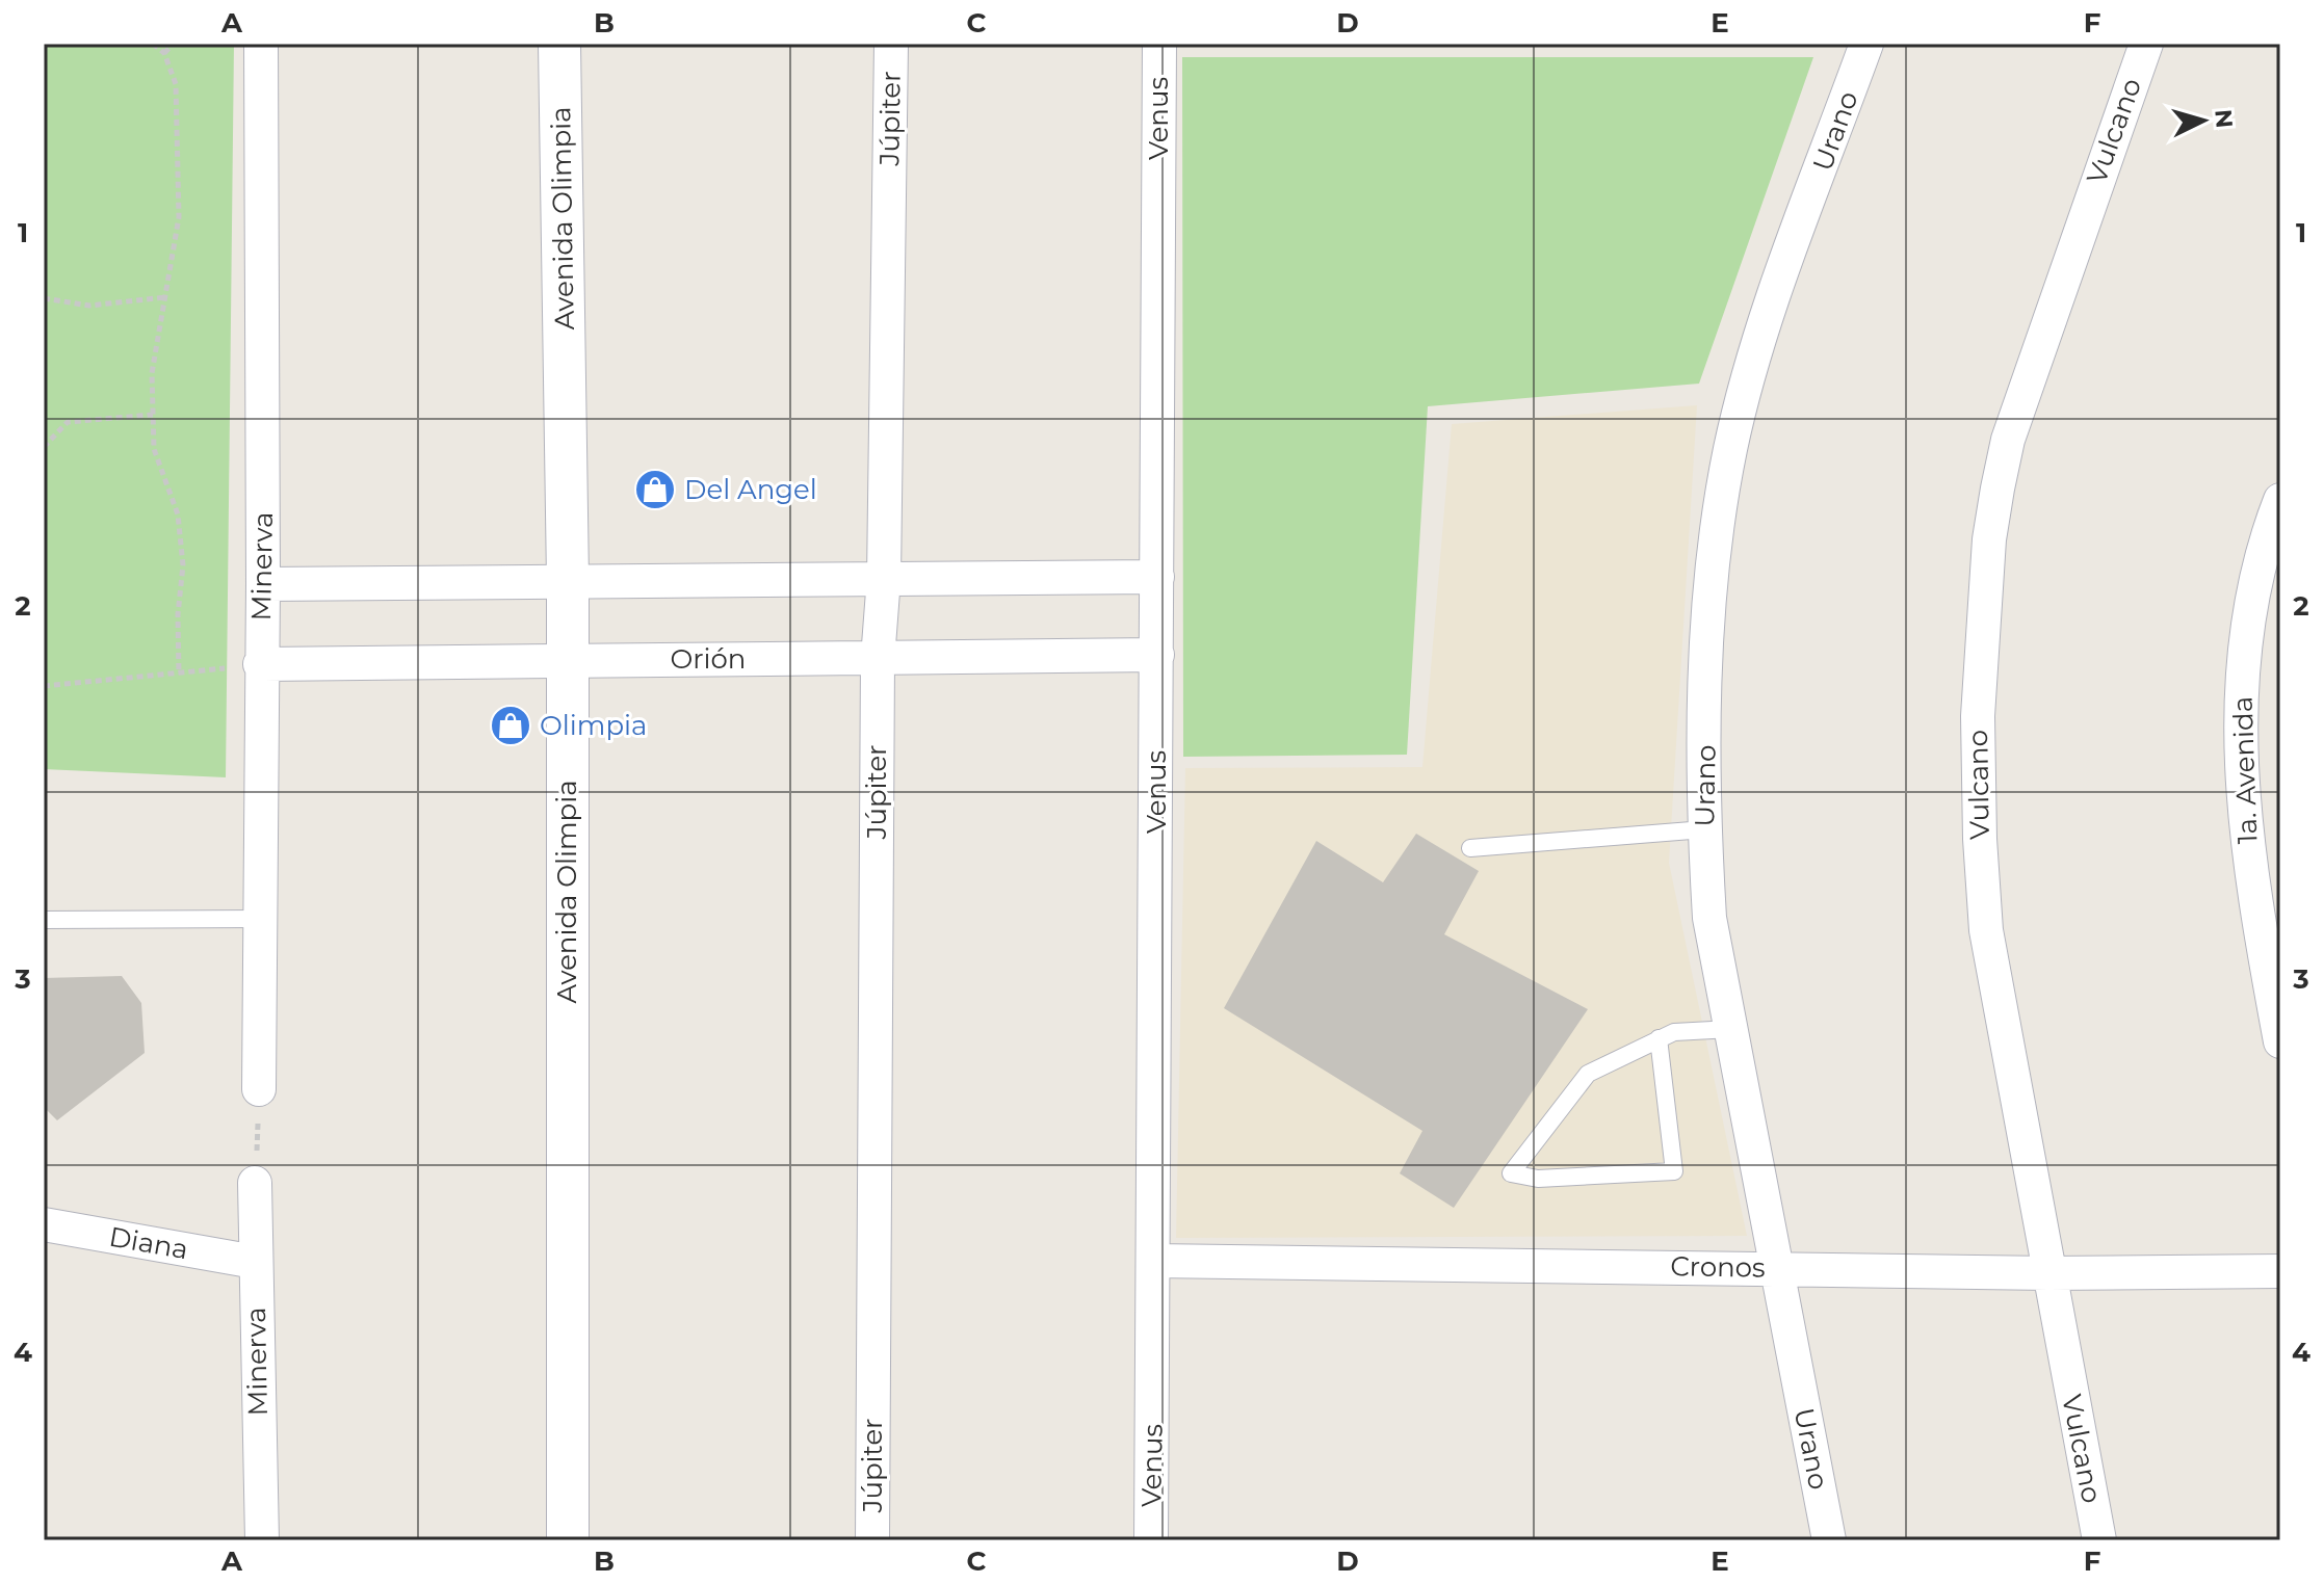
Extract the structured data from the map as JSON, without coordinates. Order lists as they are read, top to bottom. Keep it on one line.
{"streets":{"street":["Júpiter","Venus","Urano","Vulcano","Avenida Olimpia","Minerva","Orión","1a. Avenida","Diana","Cronos"]},"crossings":[["Júpiter","Orión"],["Venus","Orión"],["Venus","Cronos"],["Urano","Cronos"],["Vulcano","Cronos"],["Avenida Olimpia","Orión"],["Minerva","Orión"],["Minerva","Diana"]],"places":{"shop":["Del Angel","Olimpia"]},"north":"right","grid":{"columns":["A","B","C","D","E","F"],"rows":["1","2","3","4"]}}
